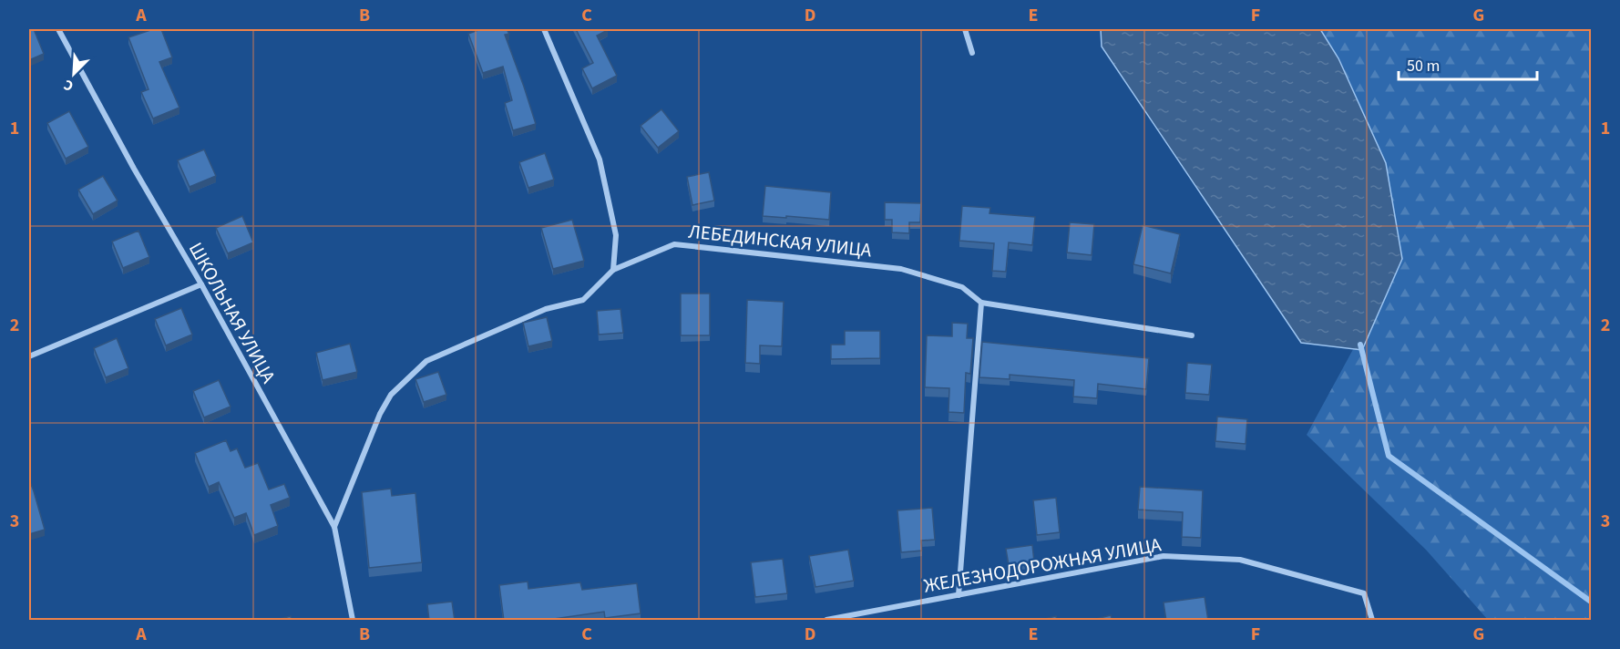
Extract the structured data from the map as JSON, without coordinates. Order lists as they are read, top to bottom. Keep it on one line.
{"streets":{"street":["ЛЕБЕДИНСКАЯ УЛИЦА","ШКОЛЬНАЯ УЛИЦА","ЖЕЛЕЗНОДОРОЖНАЯ УЛИЦА"]},"scale_bar":"50 m","north":"bottom left","grid":{"columns":["A","B","C","D","E","F","G"],"rows":["1","2","3"]}}
